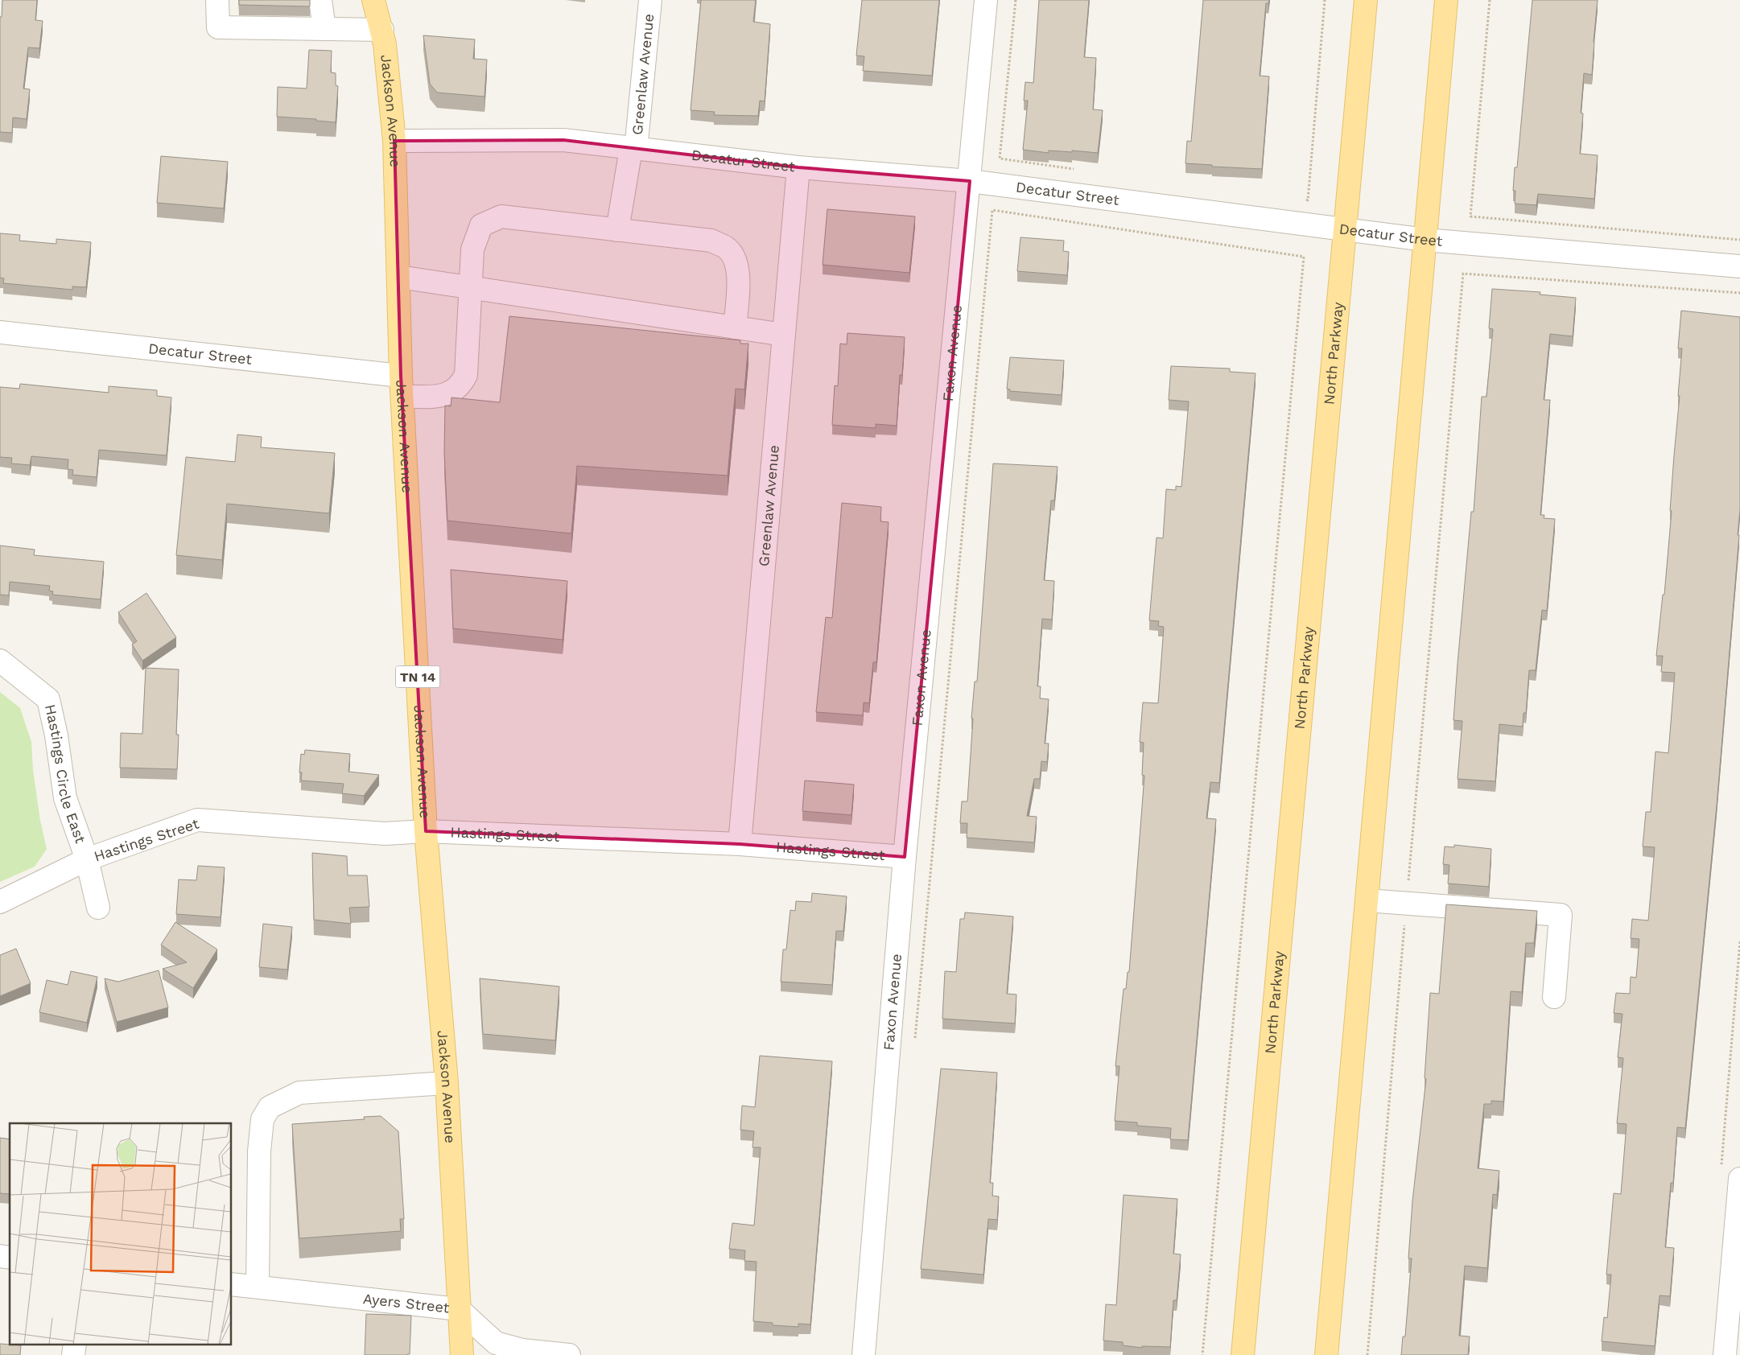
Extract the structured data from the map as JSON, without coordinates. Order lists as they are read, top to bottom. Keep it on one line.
{"streets":{"main road":["Jackson Avenue","North Parkway","TN 14"],"street":["Greenlaw Avenue","Decatur Street","Faxon Avenue","Hastings Circle East","Hastings Street","Ayers Street"]},"crossings":[["Greenlaw Avenue","Decatur Street"],["Greenlaw Avenue","Hastings Street"],["Jackson Avenue","Decatur Street"],["Jackson Avenue","Hastings Street"],["Jackson Avenue","Ayers Street"],["Decatur Street","Faxon Avenue"],["Decatur Street","North Parkway"],["Faxon Avenue","Hastings Street"],["Hastings Circle East","Hastings Street"]]}
